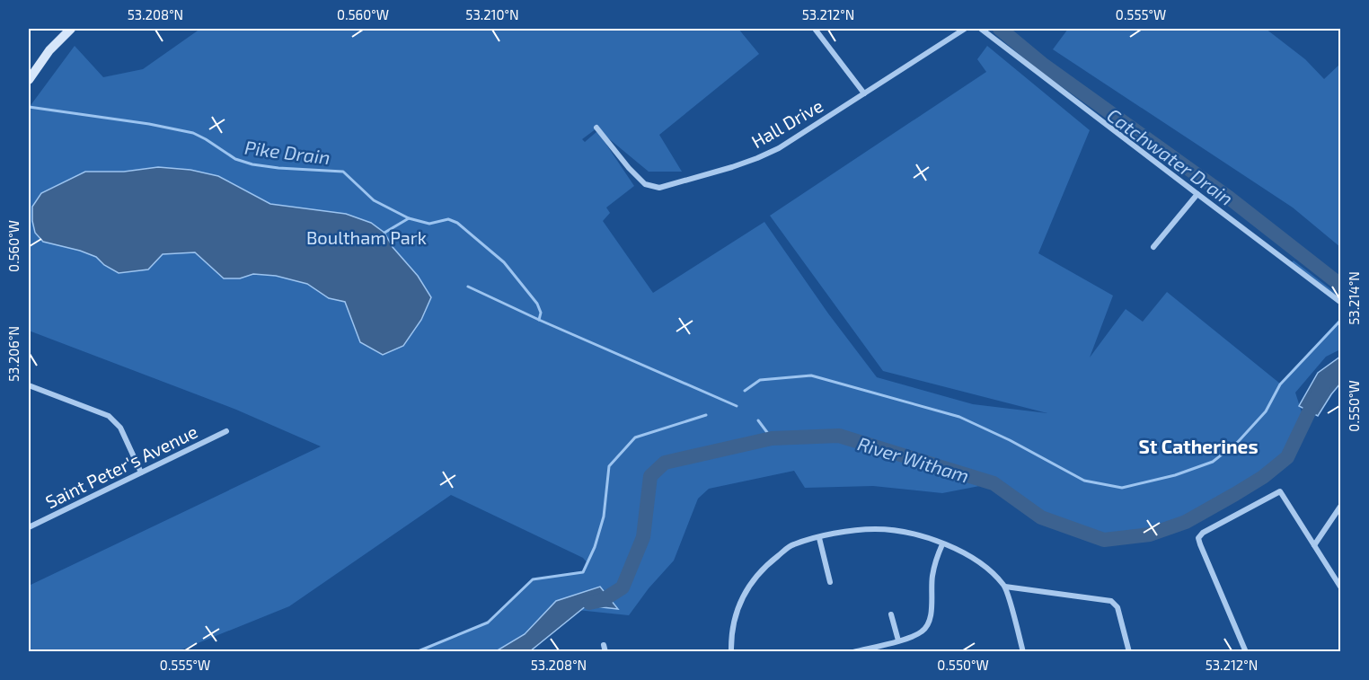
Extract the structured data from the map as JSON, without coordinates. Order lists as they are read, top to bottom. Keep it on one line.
{"streets":{"street":["Hall Drive","Saint Peter's Avenue"]},"districts":["St Catherines"],"water":["Pike Drain","Catchwater Drain","River Witham"],"parks":["Boultham Park"],"coordinates":["53.208°N","0.560°W","53.210°N","53.212°N","0.555°W","53.214°N","53.206°N","0.550°W"]}
